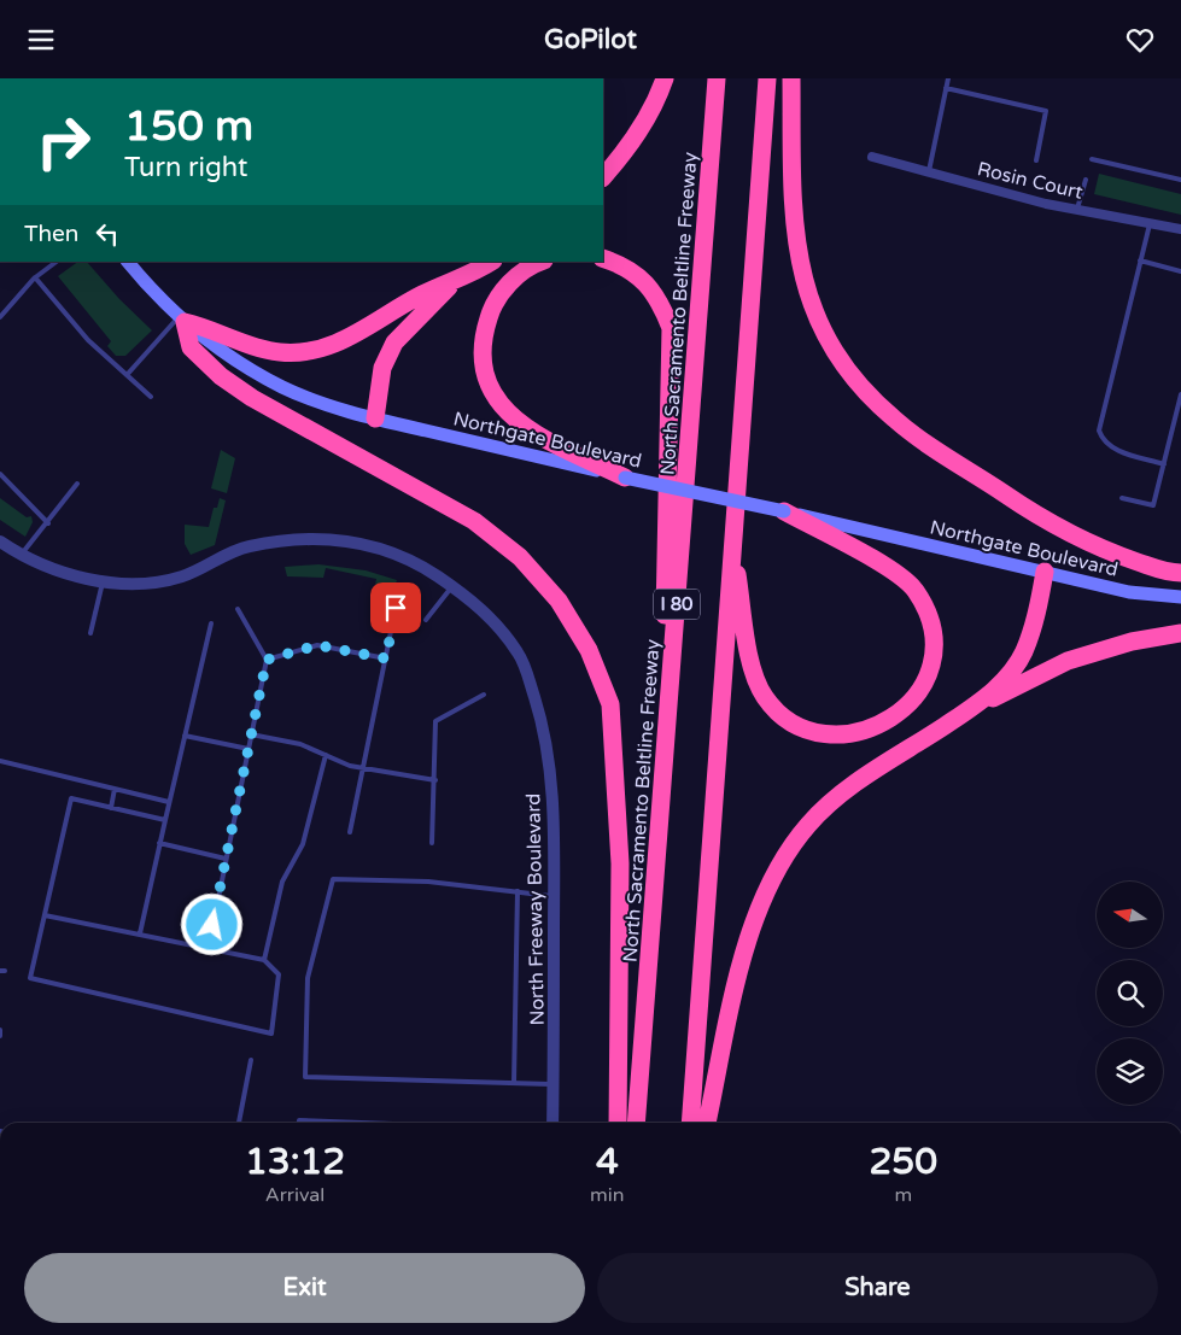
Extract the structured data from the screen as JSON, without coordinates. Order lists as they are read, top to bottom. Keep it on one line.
{"streets":{"highway":["North Sacramento Beltline Freeway","I 80"],"main road":["Northgate Boulevard"],"street":["Rosin Court","North Freeway Boulevard"]},"north":"left","page":{"header":"GoPilot","turn":["150 m","Turn right"],"then":"Then","eta":["13:12","Arrival","4","min","250","m"],"buttons":["Exit","Share"]}}
